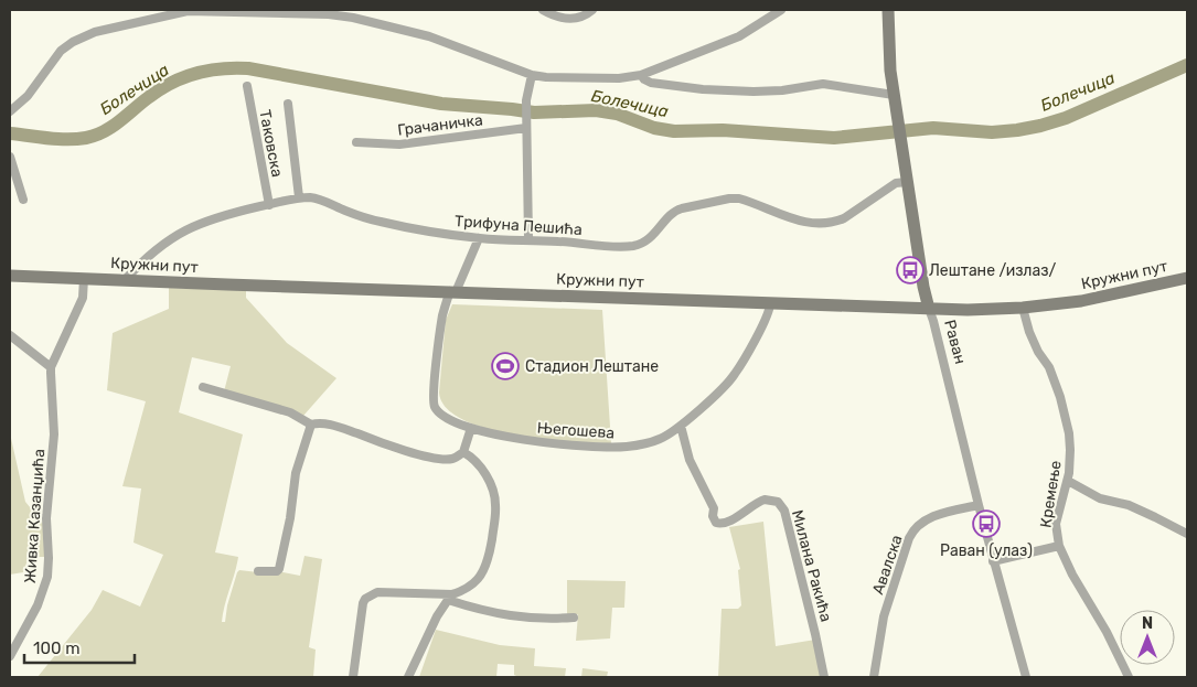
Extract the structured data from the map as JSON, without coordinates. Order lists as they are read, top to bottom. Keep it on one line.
{"streets":{"main road":["Кружни пут","Раван"],"street":["Грачаничка","Таковска","Трифуна Пешића","Његошева","Кремење","Живка Казанџића","Авалска","Милана Ракића"]},"crossings":[["Таковска","Трифуна Пешића"],["Трифуна Пешића","Кружни пут"],["Трифуна Пешића","Раван"],["Трифуна Пешића","Његошева"],["Кружни пут","Раван"],["Кружни пут","Његошева"],["Кружни пут","Кремење"],["Кружни пут","Живка Казанџића"],["Раван","Авалска"],["Његошева","Милана Ракића"]],"water":["Болечица"],"places":{"bus stop":["Лештане /излаз/","Раван (улаз)"],"sports":["Стадион Лештане"]},"scale_bar":"100 m","north":"top"}
